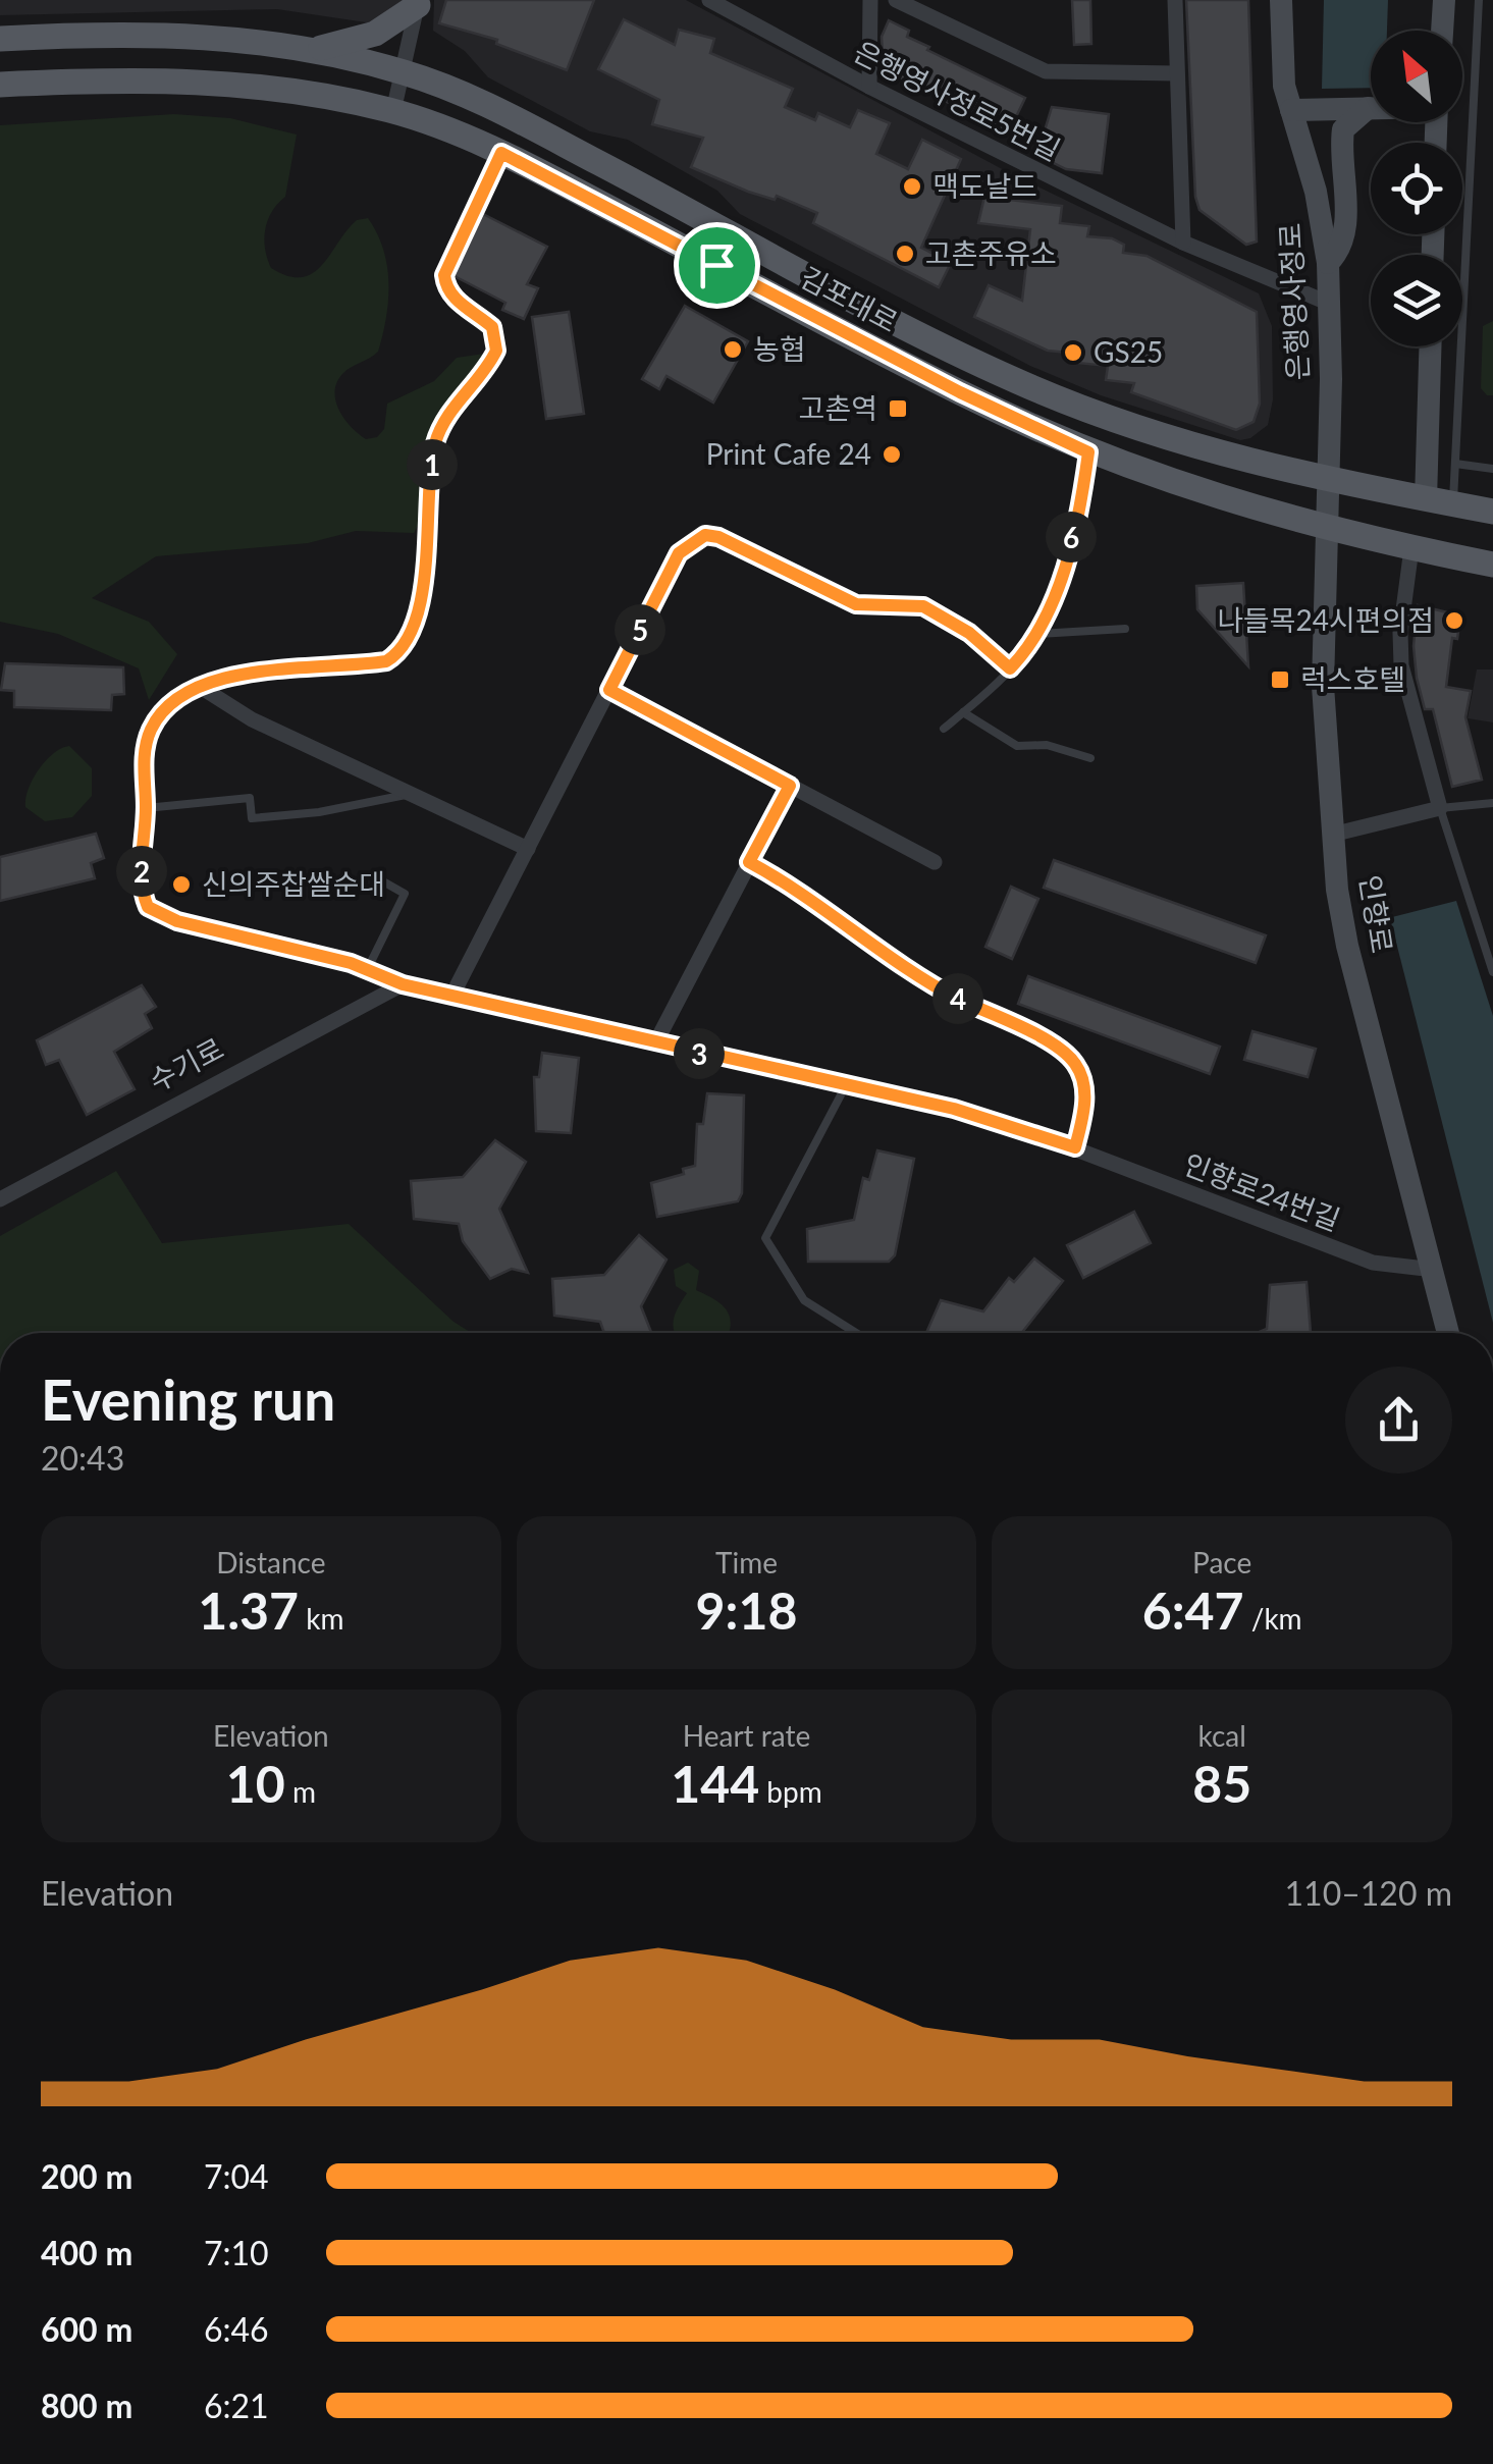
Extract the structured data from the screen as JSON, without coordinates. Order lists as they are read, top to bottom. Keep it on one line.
{"streets":{"main road":["김포대로"],"street":["은행영사정로5번길","은행영사정로","인향로","수기로","인향로24번길"]},"crossings":[["은행영사정로5번길","은행영사정로"],["김포대로","은행영사정로"],["김포대로","인향로"],["김포대로","인향로24번길"],["은행영사정로","인향로"],["인향로","인향로24번길"],["수기로","인향로24번길"]],"places":{"other":["맥도날드","고촌주유소","농협","GS25","Print Cafe 24","나들목24시편의점","신의주찹쌀순대"],"transit":["고촌역","럭스호텔"]},"north":"top left","page":{"pins":["1","6","5","2","4","3"],"heading":["Evening run","20:43"],"stats":[["Distance","1.37 km"],["Time","9:18"],["Pace","6:47 /km"],["Elevation","10 m"],["Heart rate","144 bpm"],["kcal","85"]],"chart":["Elevation","110–120 m"],"list":[{"name":"200 m","note":"7:04"},{"name":"400 m","note":"7:10"},{"name":"600 m","note":"6:46"},{"name":"800 m","note":"6:21"}]}}
